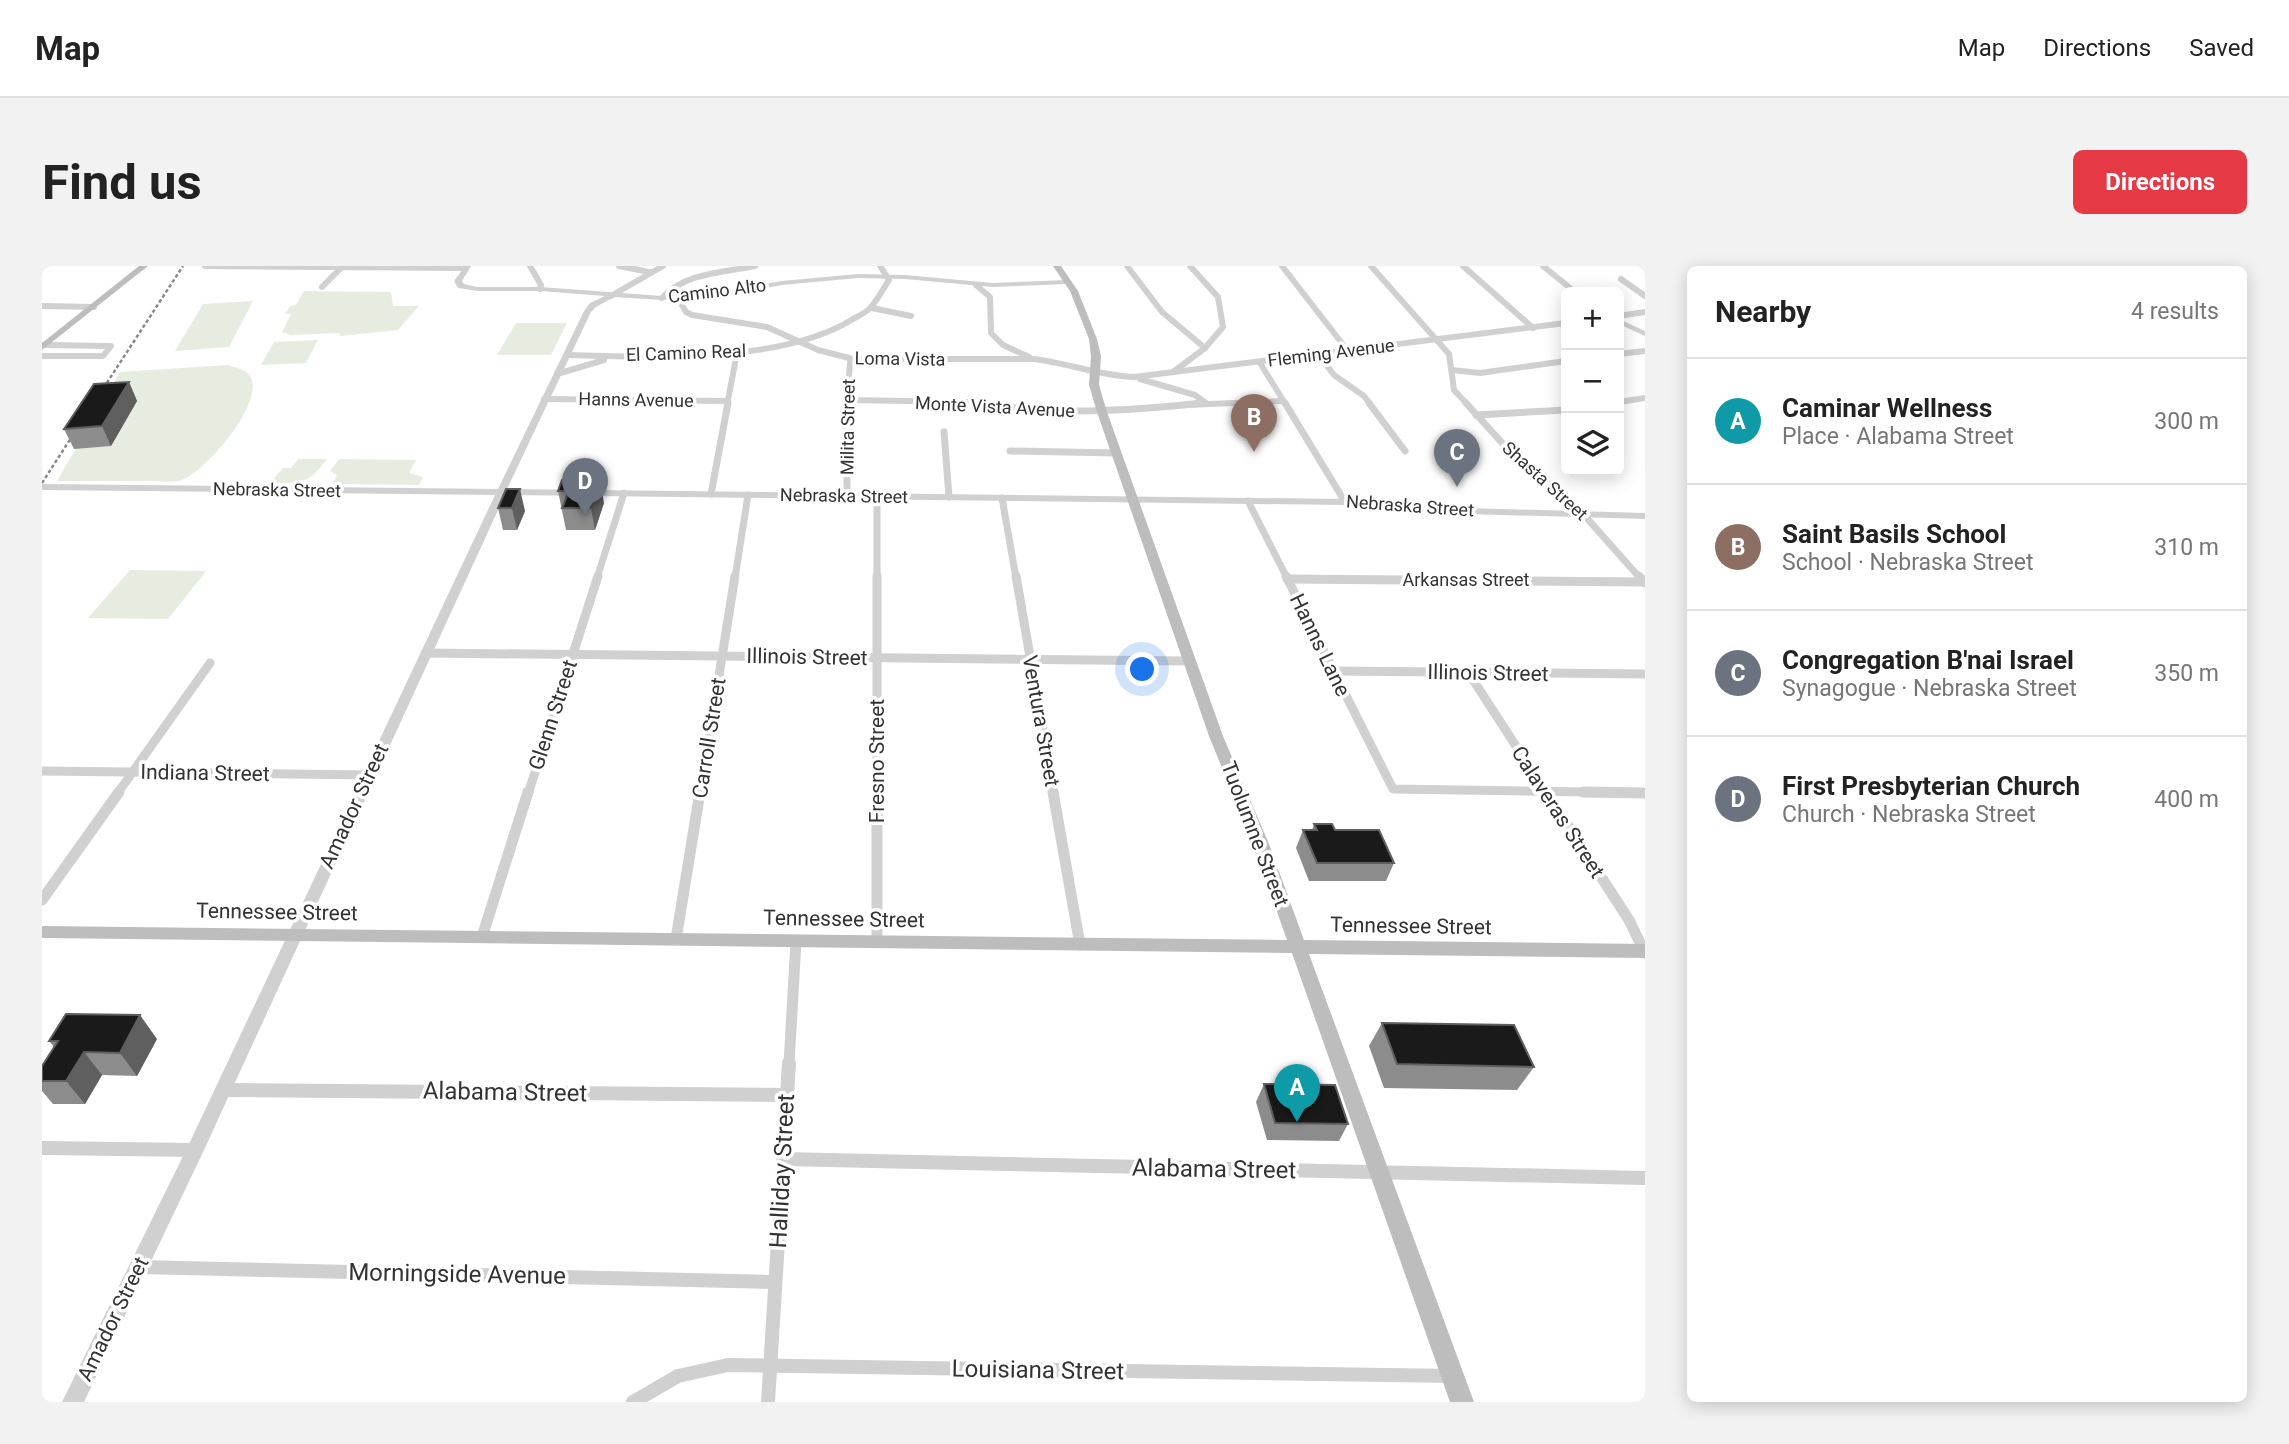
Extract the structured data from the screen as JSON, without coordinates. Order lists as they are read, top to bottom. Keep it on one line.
{"streets":{"main road":["Tuolumne Street","Tennessee Street"],"street":["Camino Alto","El Camino Real","Fleming Avenue","Loma Vista","Hanns Avenue","Monte Vista Avenue","Milita Street","Shasta Street","Nebraska Street","Arkansas Street","Hanns Lane","Illinois Street","Glenn Street","Ventura Street","Carroll Street","Fresno Street","Indiana Street","Amador Street","Calaveras Street","Alabama Street","Halliday Street","Morningside Avenue","Louisiana Street"]},"crossings":[["Camino Alto","Loma Vista"],["Camino Alto","Amador Street"],["Camino Alto","Tuolumne Street"],["El Camino Real","Loma Vista"],["El Camino Real","Amador Street"],["Fleming Avenue","Loma Vista"],["Fleming Avenue","Shasta Street"],["Fleming Avenue","Tuolumne Street"],["Loma Vista","Milita Street"],["Loma Vista","Tuolumne Street"],["Hanns Avenue","Amador Street"],["Monte Vista Avenue","Milita Street"],["Monte Vista Avenue","Tuolumne Street"],["Milita Street","Nebraska Street"],["Shasta Street","Nebraska Street"],["Shasta Street","Arkansas Street"],["Nebraska Street","Hanns Lane"],["Nebraska Street","Glenn Street"],["Nebraska Street","Ventura Street"],["Nebraska Street","Carroll Street"],["Nebraska Street","Fresno Street"],["Nebraska Street","Amador Street"],["Nebraska Street","Tuolumne Street"],["Arkansas Street","Hanns Lane"],["Hanns Lane","Illinois Street"],["Hanns Lane","Calaveras Street"],["Illinois Street","Glenn Street"],["Illinois Street","Ventura Street"],["Illinois Street","Carroll Street"],["Illinois Street","Fresno Street"],["Illinois Street","Amador Street"],["Illinois Street","Calaveras Street"],["Illinois Street","Tuolumne Street"],["Glenn Street","Tennessee Street"],["Ventura Street","Tennessee Street"],["Carroll Street","Tennessee Street"],["Fresno Street","Tennessee Street"],["Indiana Street","Amador Street"],["Amador Street","Tennessee Street"],["Amador Street","Alabama Street"],["Amador Street","Morningside Avenue"],["Calaveras Street","Tennessee Street"],["Tuolumne Street","Tennessee Street"],["Tuolumne Street","Alabama Street"],["Tuolumne Street","Louisiana Street"],["Tennessee Street","Halliday Street"],["Alabama Street","Halliday Street"],["Halliday Street","Morningside Avenue"],["Halliday Street","Louisiana Street"]],"page":{"header":"Map","nav":["Map","Directions","Saved"],"buttons":"Directions","title":"Find us","heading":["Nearby","4 results"],"map_buttons":["+","−"],"list":[{"mark":"A","name":"Caminar Wellness","note":"Place · Alabama Street","value":"300 m"},{"mark":"B","name":"Saint Basils School","note":"School · Nebraska Street","value":"310 m"},{"mark":"C","name":"Congregation B'nai Israel","note":"Synagogue · Nebraska Street","value":"350 m"},{"mark":"D","name":"First Presbyterian Church","note":"Church · Nebraska Street","value":"400 m"}],"pins":["B","C","D","A"]}}
